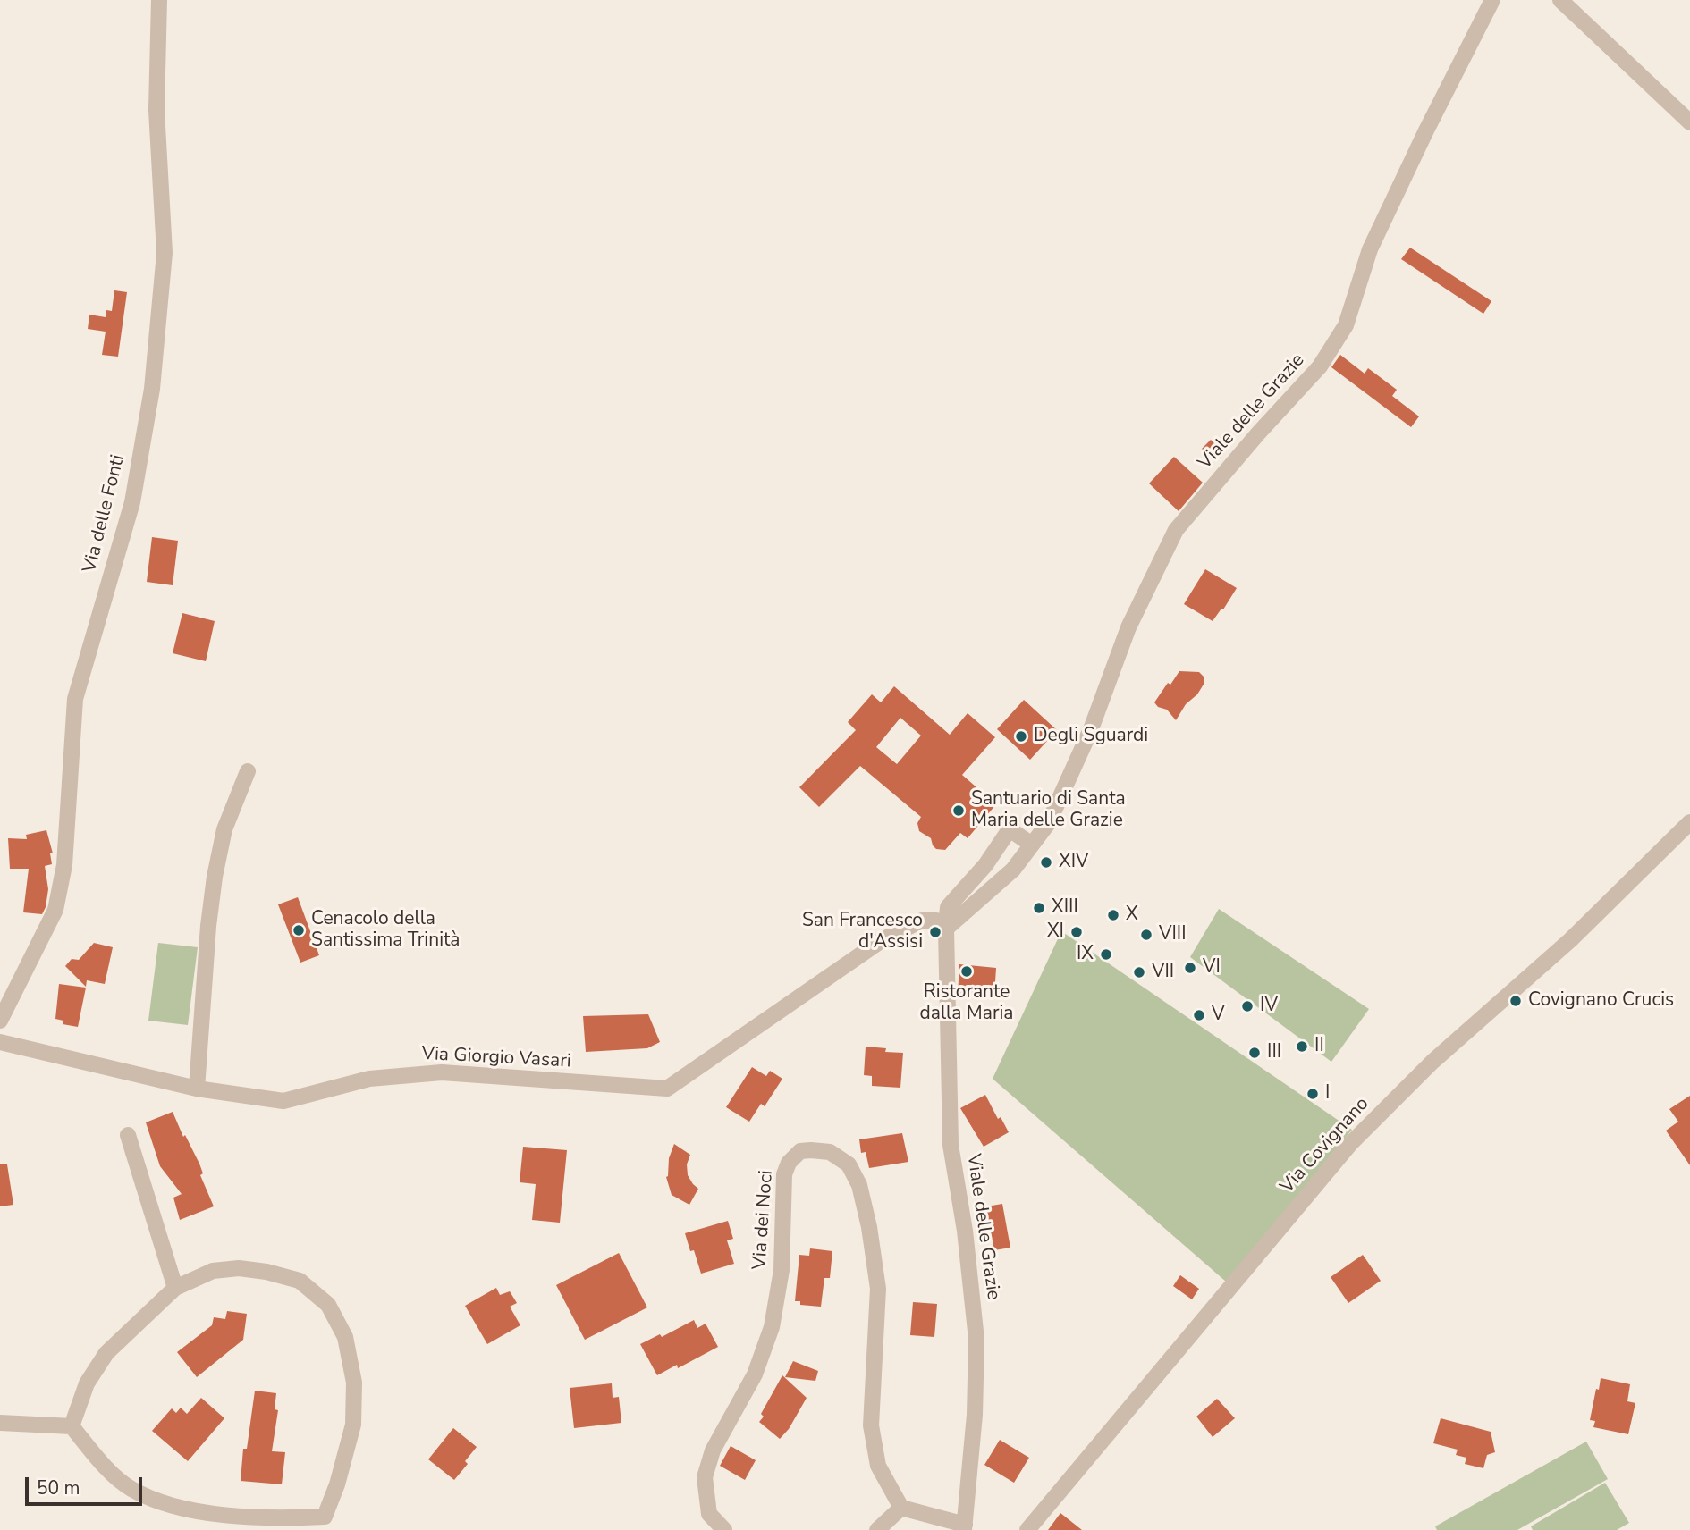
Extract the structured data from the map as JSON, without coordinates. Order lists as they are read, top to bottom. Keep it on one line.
{"streets":{"street":["Viale delle Grazie","Via delle Fonti","Via Giorgio Vasari","Via Covignano","Via dei Noci"]},"crossings":[["Viale delle Grazie","Via Giorgio Vasari"]],"places":["Degli Sguardi","Santuario di Santa Maria delle Grazie","XIV","XIII","X","Cenacolo della Santissima Trinità","San Francesco d'Assisi","XI","VIII","IX","VI","Ristorante dalla Maria","VII","Covignano Crucis","IV","V","II","III","I"],"scale_bar":"50 m"}
